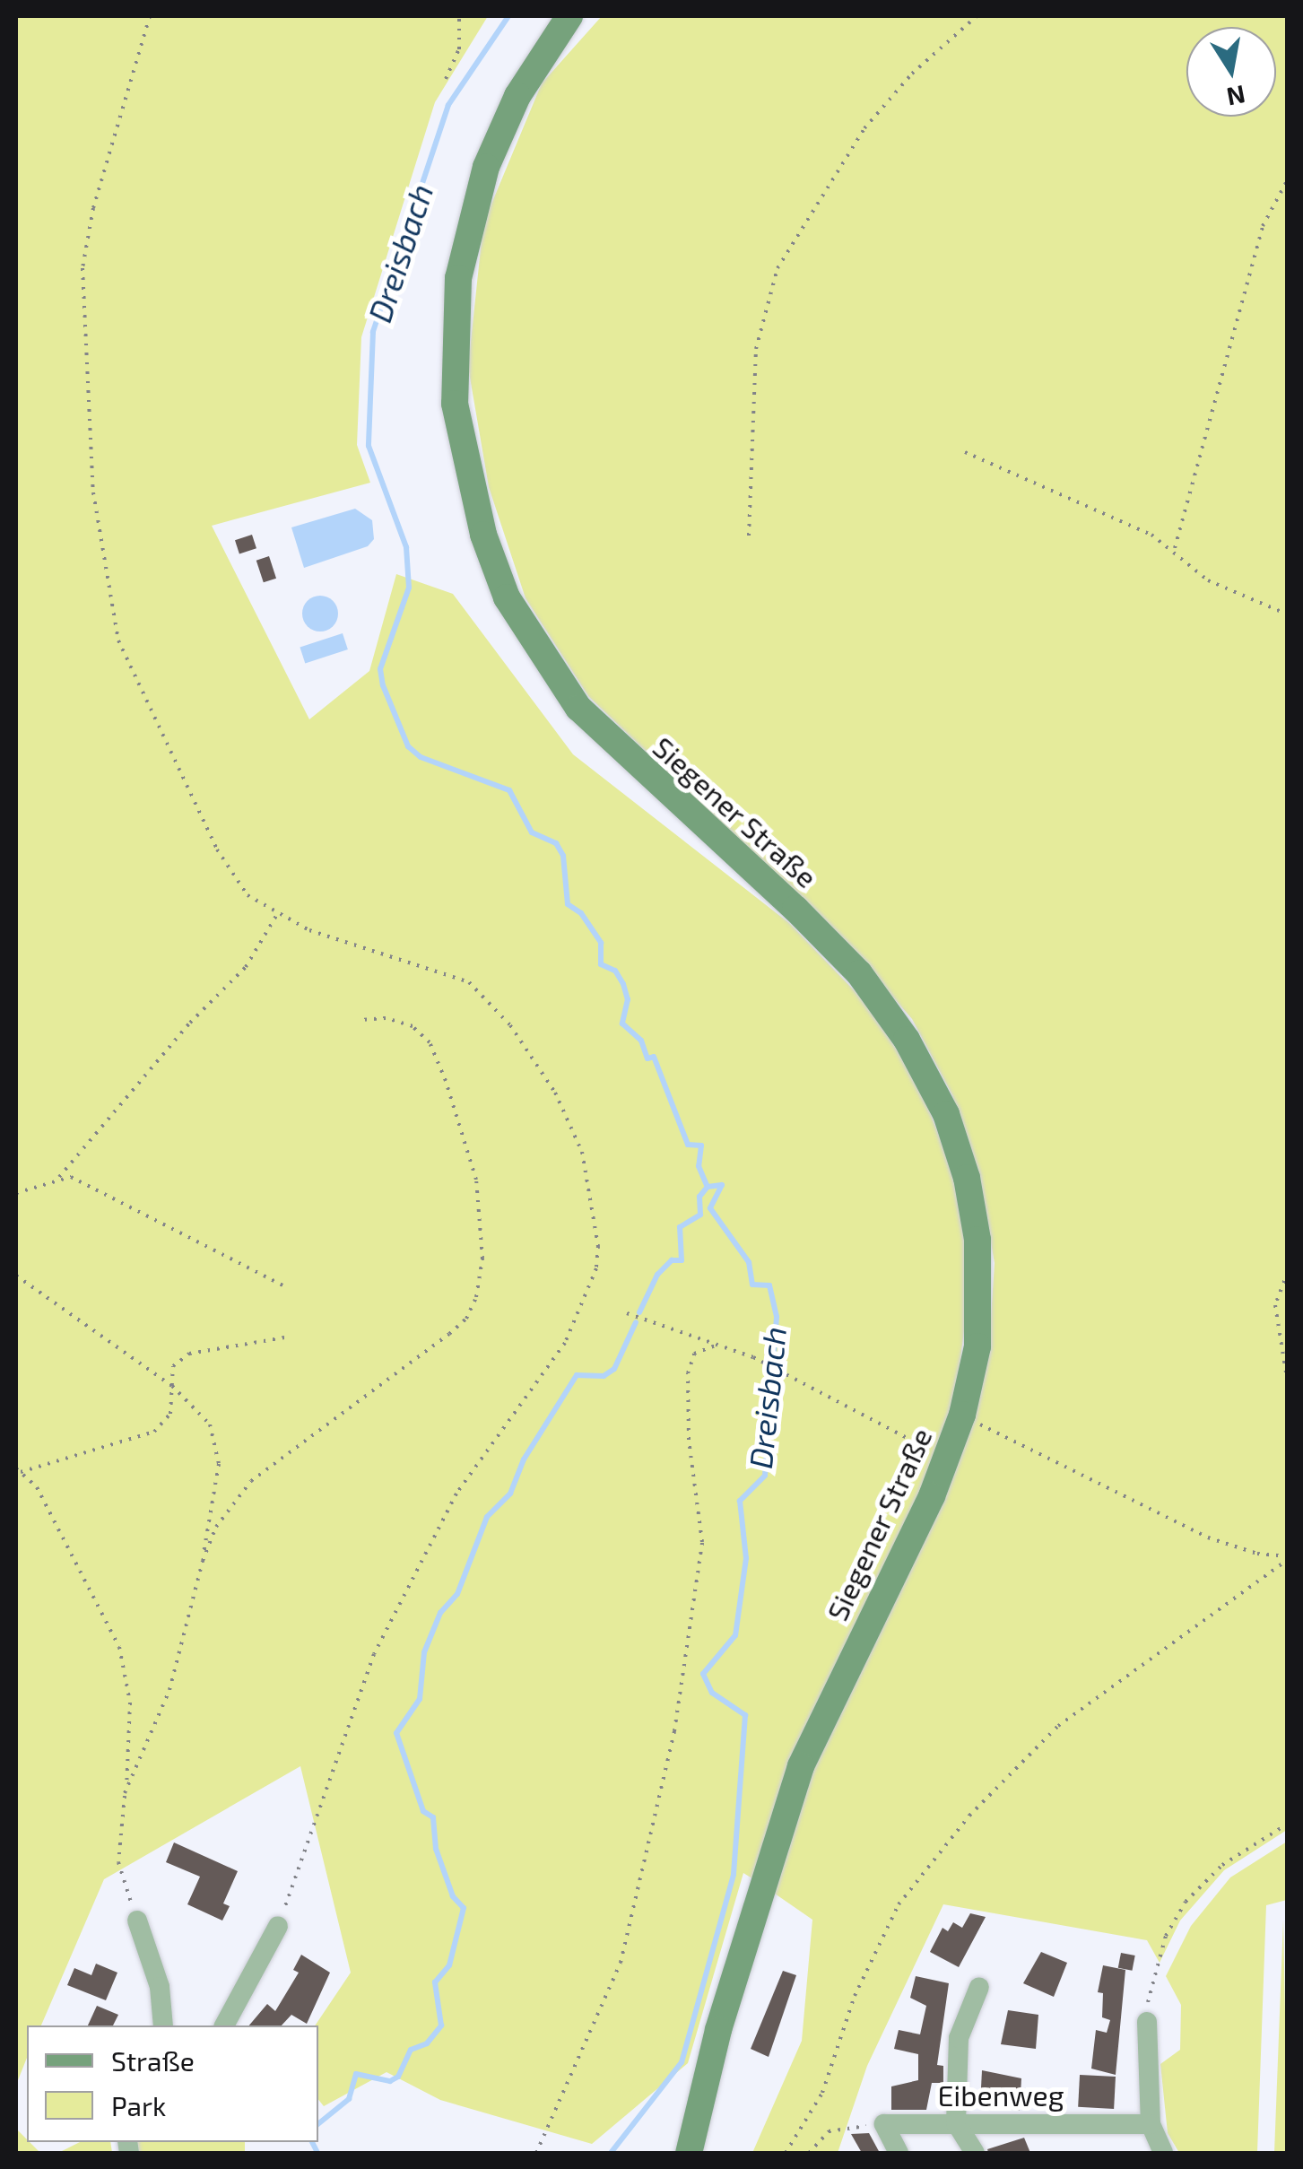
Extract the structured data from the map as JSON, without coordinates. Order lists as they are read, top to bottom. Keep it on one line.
{"streets":{"main road":["Siegener Straße"],"street":["Eibenweg"]},"water":["Dreisbach"],"legend":["Straße","Park"],"north":"bottom"}
